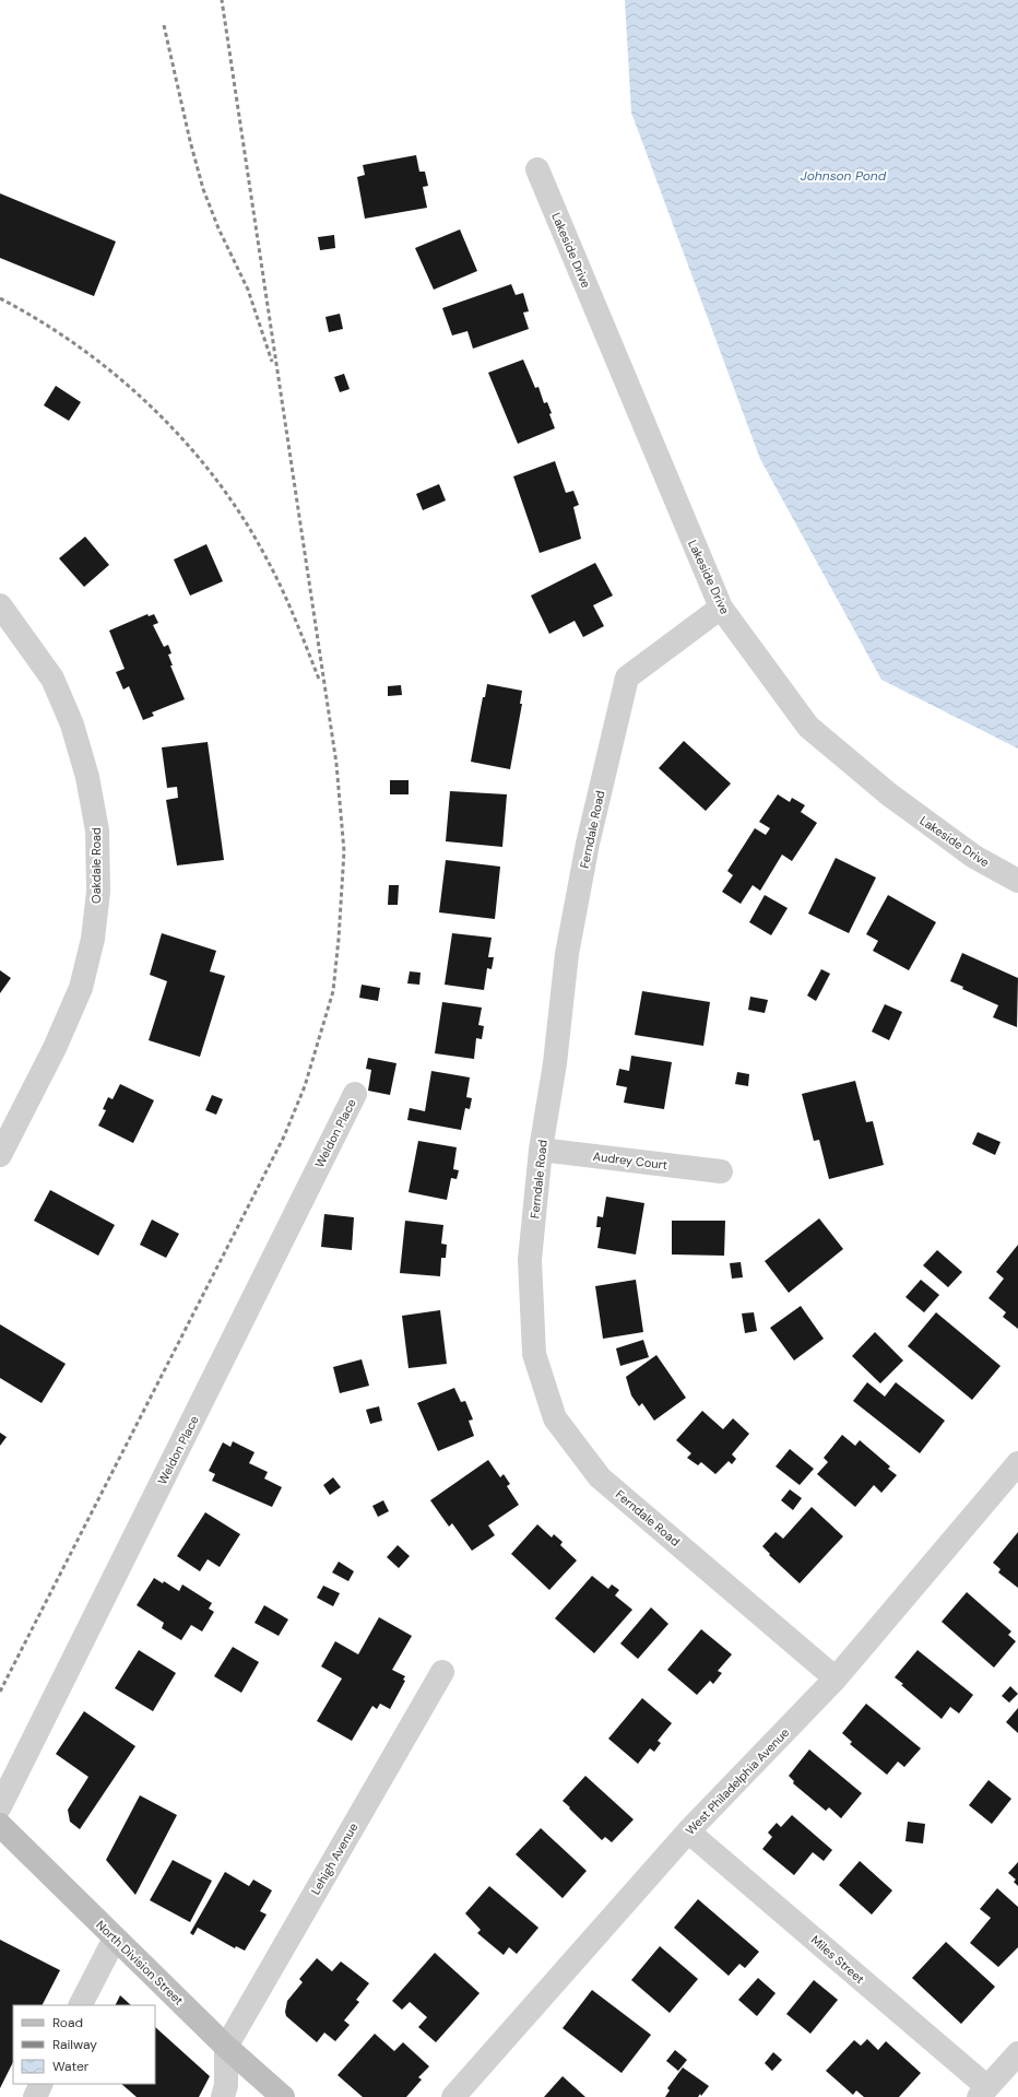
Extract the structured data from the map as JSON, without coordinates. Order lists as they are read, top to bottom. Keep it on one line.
{"streets":{"street":["Lakeside Drive","Ferndale Road","Oakdale Road","Weldon Place","Audrey Court","West Philadelphia Avenue","Lehigh Avenue","Miles Street","North Division Street"]},"crossings":[["Lakeside Drive","Ferndale Road"],["Ferndale Road","Audrey Court"],["Ferndale Road","West Philadelphia Avenue"],["West Philadelphia Avenue","Miles Street"],["Lehigh Avenue","North Division Street"]],"water":["Johnson Pond"],"legend":["Road","Railway","Water"]}
